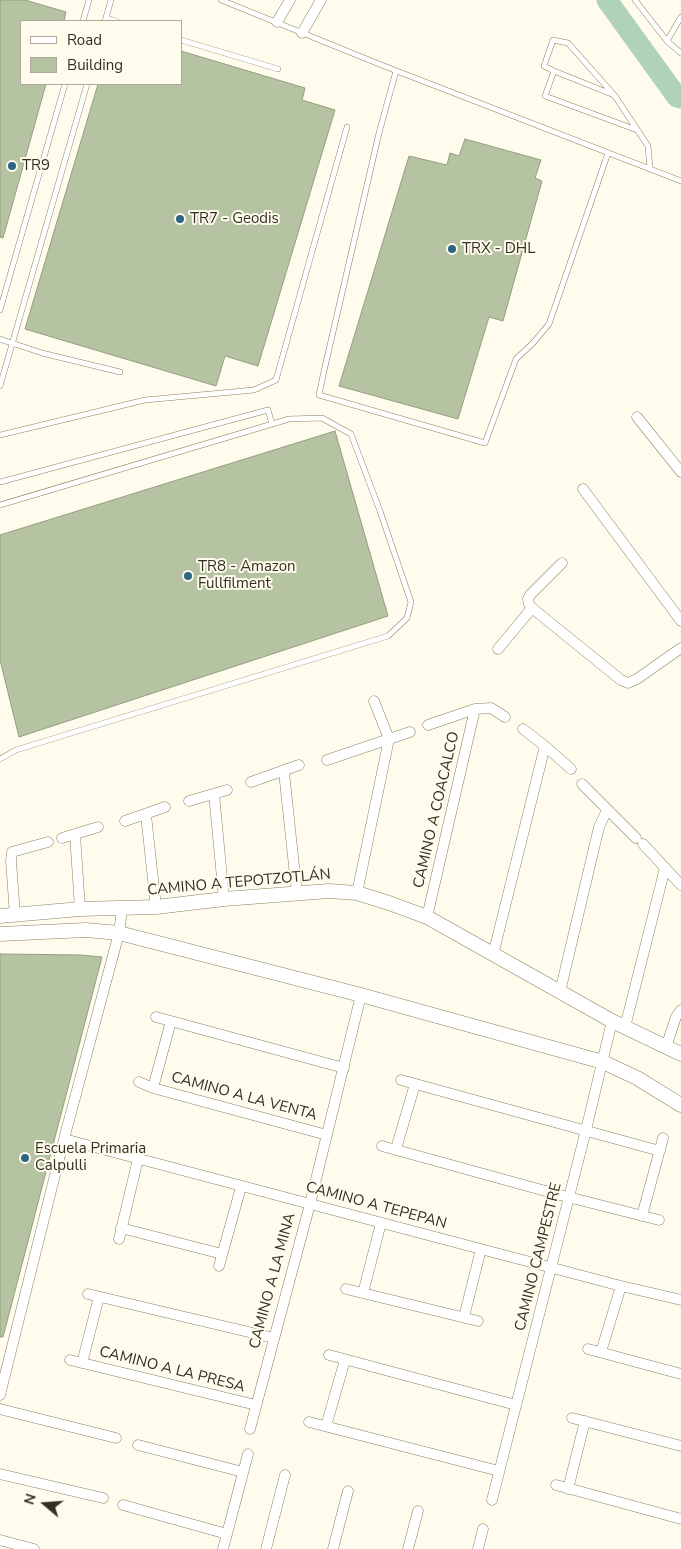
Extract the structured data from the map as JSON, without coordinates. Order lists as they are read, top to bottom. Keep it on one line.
{"streets":{"main road":["CAMINO A TEPOTZOTLÁN"],"street":["CAMINO A COACALCO","CAMINO A LA VENTA","CAMINO A TEPEPAN","CAMINO CAMPESTRE","CAMINO A LA MINA","CAMINO A LA PRESA"]},"crossings":[["CAMINO A COACALCO","CAMINO A TEPOTZOTLÁN"],["CAMINO A TEPOTZOTLÁN","CAMINO CAMPESTRE"],["CAMINO A LA VENTA","CAMINO A LA MINA"],["CAMINO A TEPEPAN","CAMINO CAMPESTRE"],["CAMINO A TEPEPAN","CAMINO A LA MINA"],["CAMINO A LA MINA","CAMINO A LA PRESA"]],"places":["TR9","TR7 - Geodis","TRX - DHL","TR8 - Amazon Fullfilment","Escuela Primaria Calpulli"],"legend":["Road","Building"],"north":"left"}
